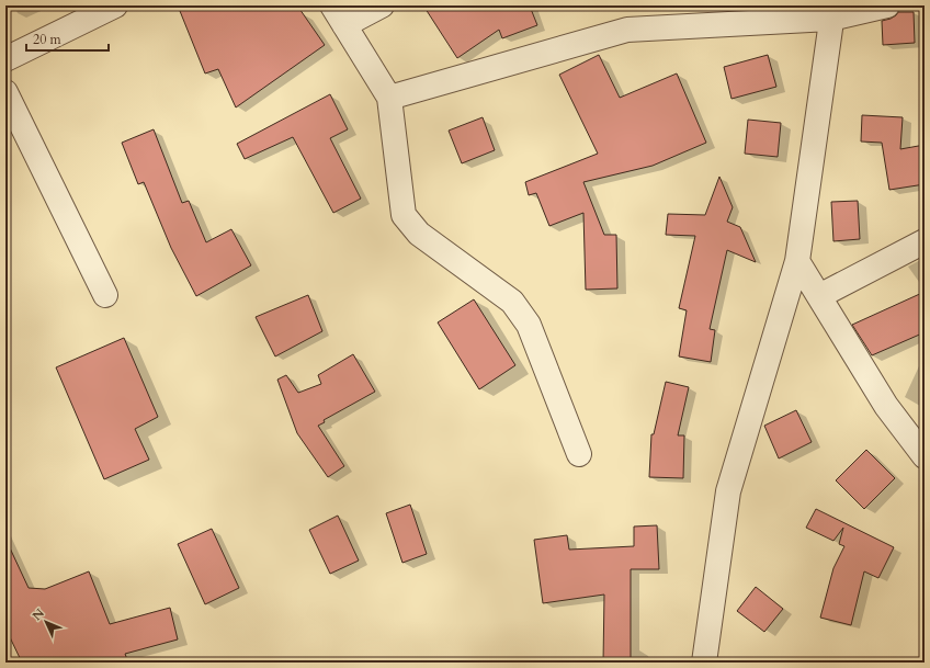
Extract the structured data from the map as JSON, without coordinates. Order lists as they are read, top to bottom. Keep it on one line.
{"scale_bar":"20 m","north":"top left"}
